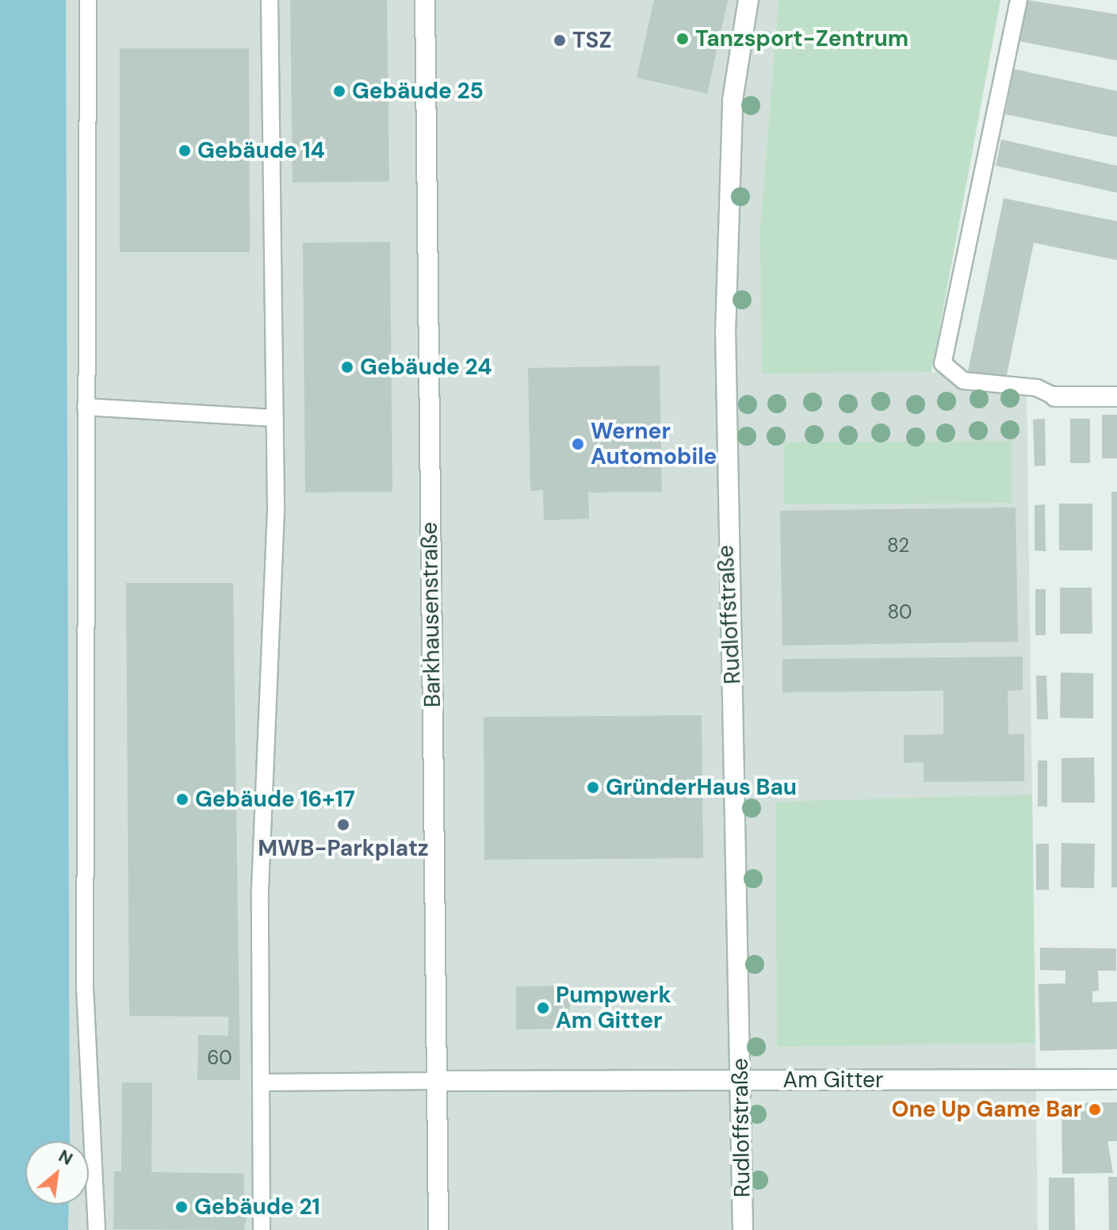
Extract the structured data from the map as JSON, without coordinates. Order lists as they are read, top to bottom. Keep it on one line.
{"streets":{"street":["Barkhausenstraße","Rudloffstraße","Am Gitter"]},"crossings":[["Barkhausenstraße","Am Gitter"],["Rudloffstraße","Am Gitter"]],"places":["Tanzsport-Zentrum","TSZ","Gebäude 25","Gebäude 14","Gebäude 24","Werner Automobile","GründerHaus Bau","Gebäude 16+17","MWB-Parkplatz","Pumpwerk Am Gitter","One Up Game Bar","Gebäude 21"],"house_numbers":["82","80","60"],"north":"top right"}
